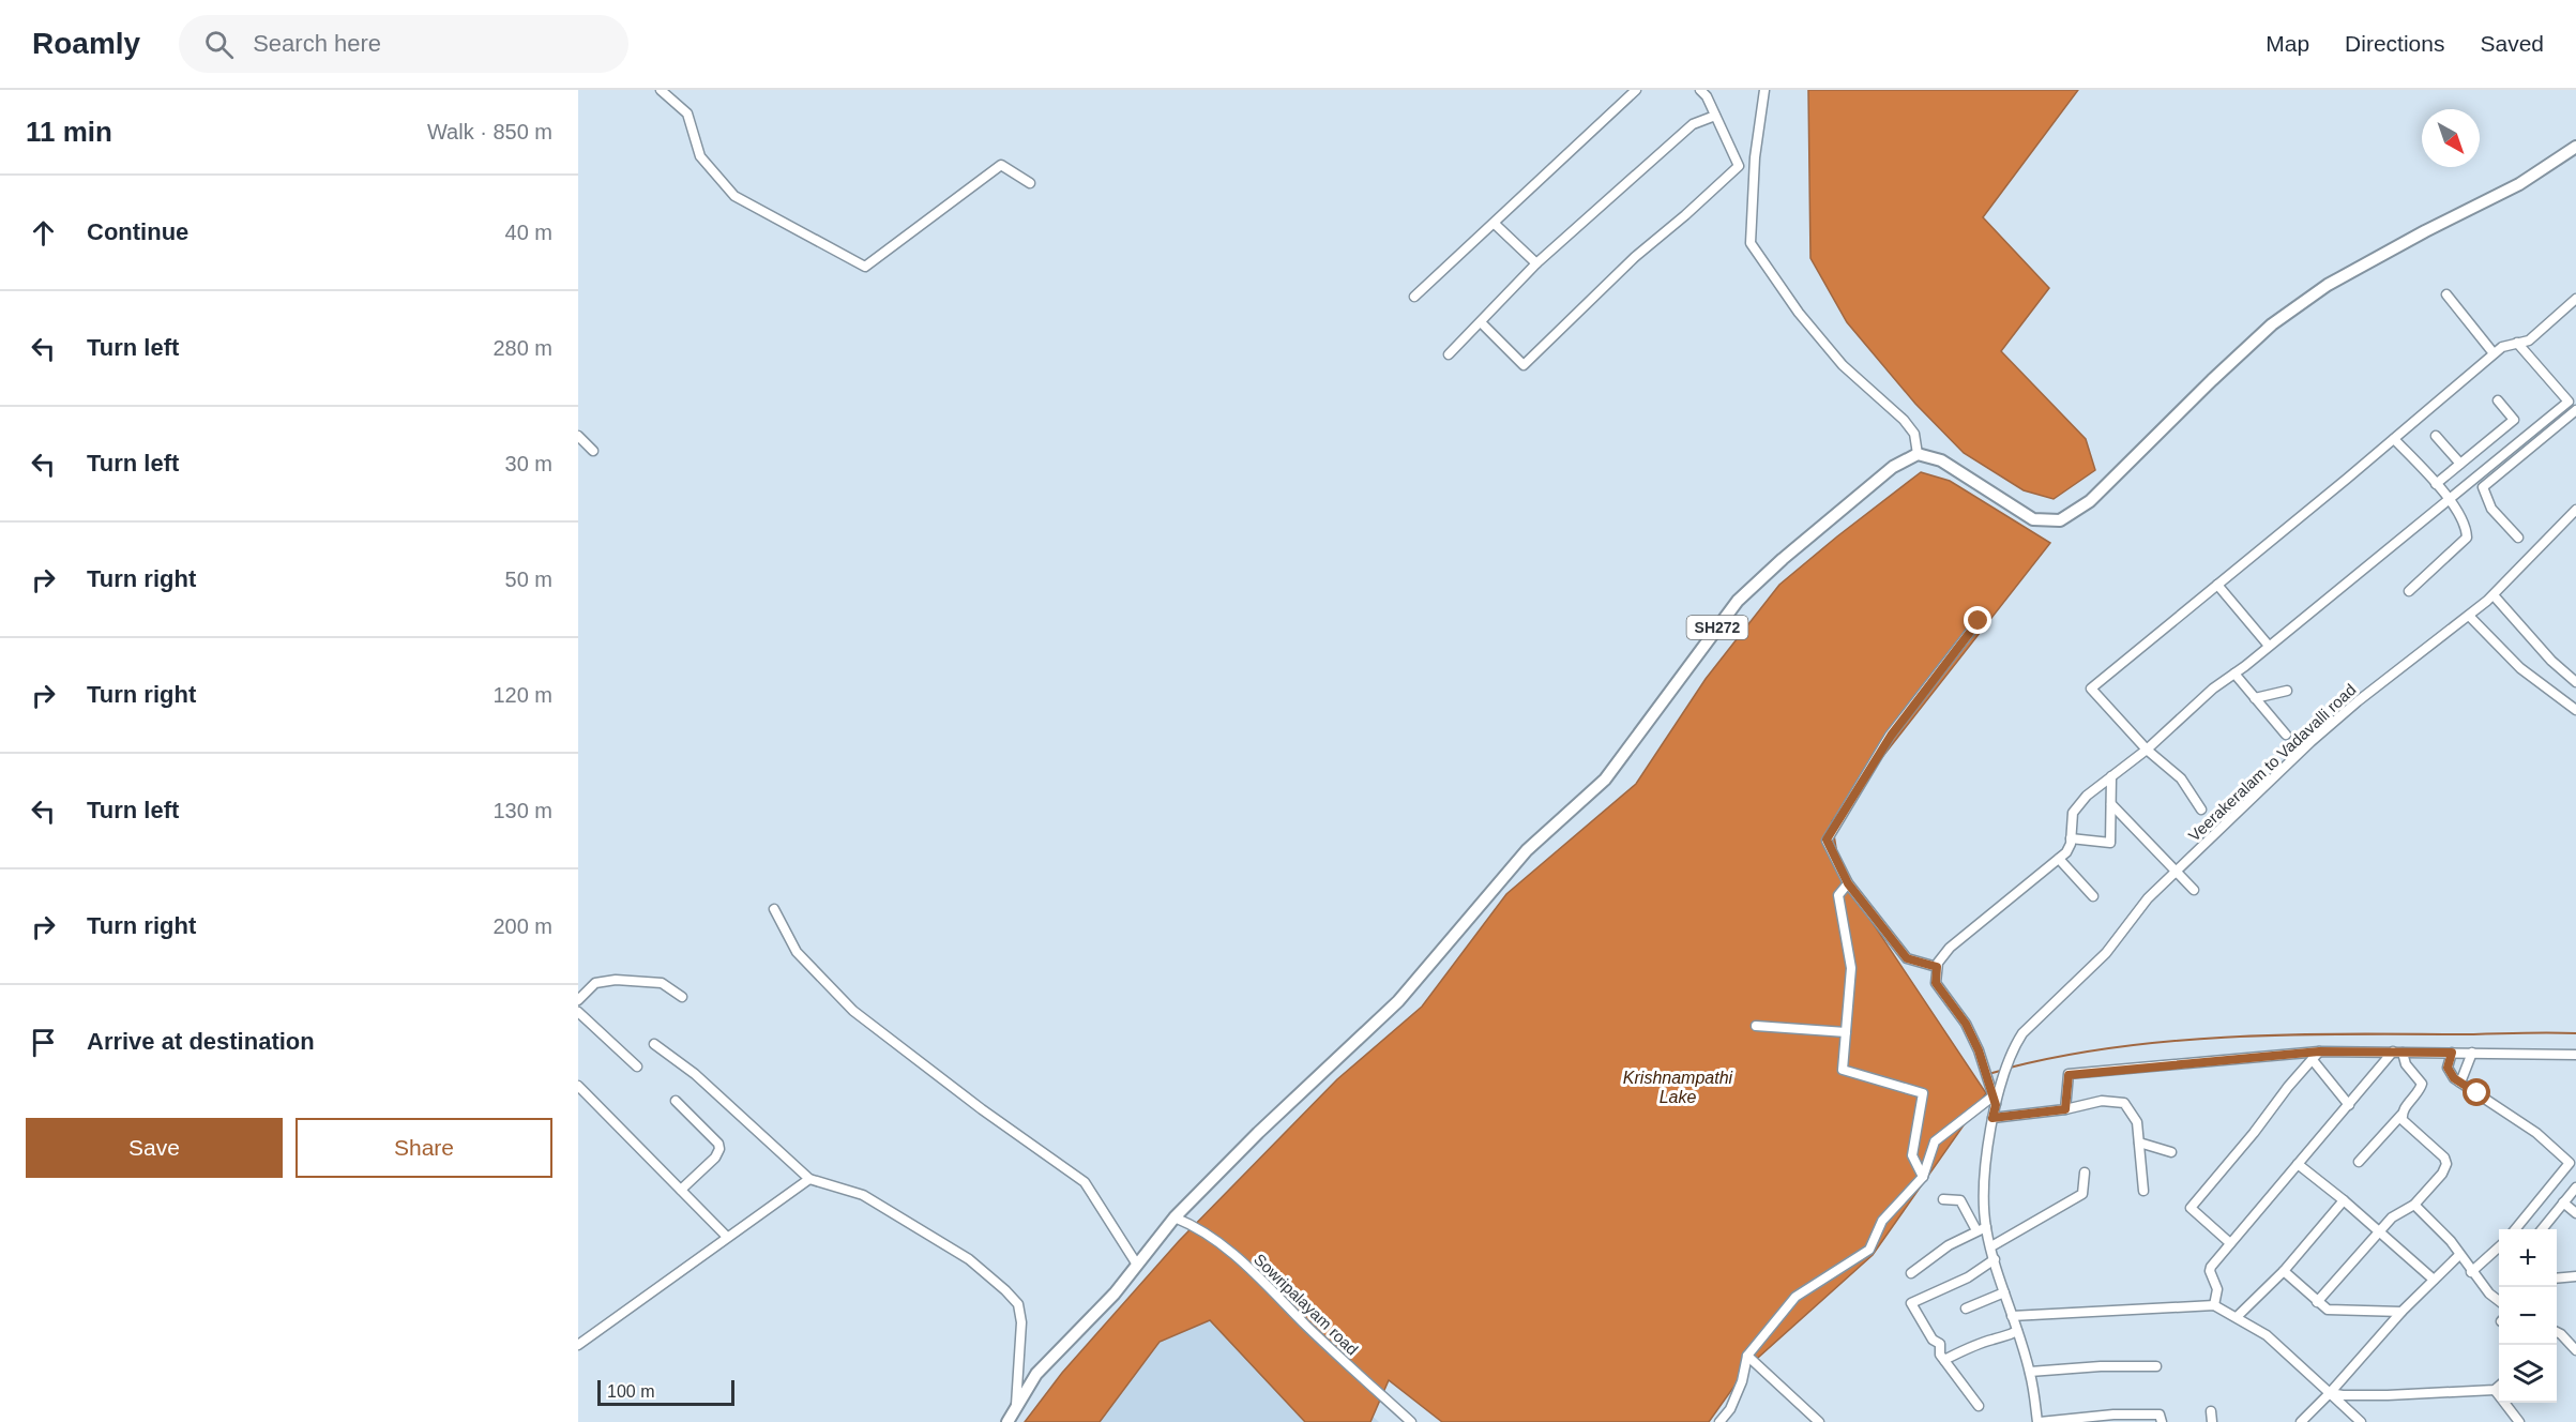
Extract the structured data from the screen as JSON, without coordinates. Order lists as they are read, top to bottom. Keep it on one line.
{"streets":{"main road":["SH272"],"street":["Veerakeralam to Vadavalli road","Sowripalayam road"]},"crossings":[["SH272","Sowripalayam road"]],"water":["Krishnampathi Lake"],"scale_bar":"100 m","north":"bottom right","page":{"header":"Roamly","search":"Search here","nav":["Map","Directions","Saved"],"heading":["11 min","Walk · 850 m"],"list":[["Continue","40 m"],["Turn left","280 m"],["Turn left","30 m"],["Turn right","50 m"],["Turn right","120 m"],["Turn left","130 m"],["Turn right","200 m"],"Arrive at destination"],"buttons":["Save","Share"],"map_buttons":["+","−"],"scale":"100 m"}}
